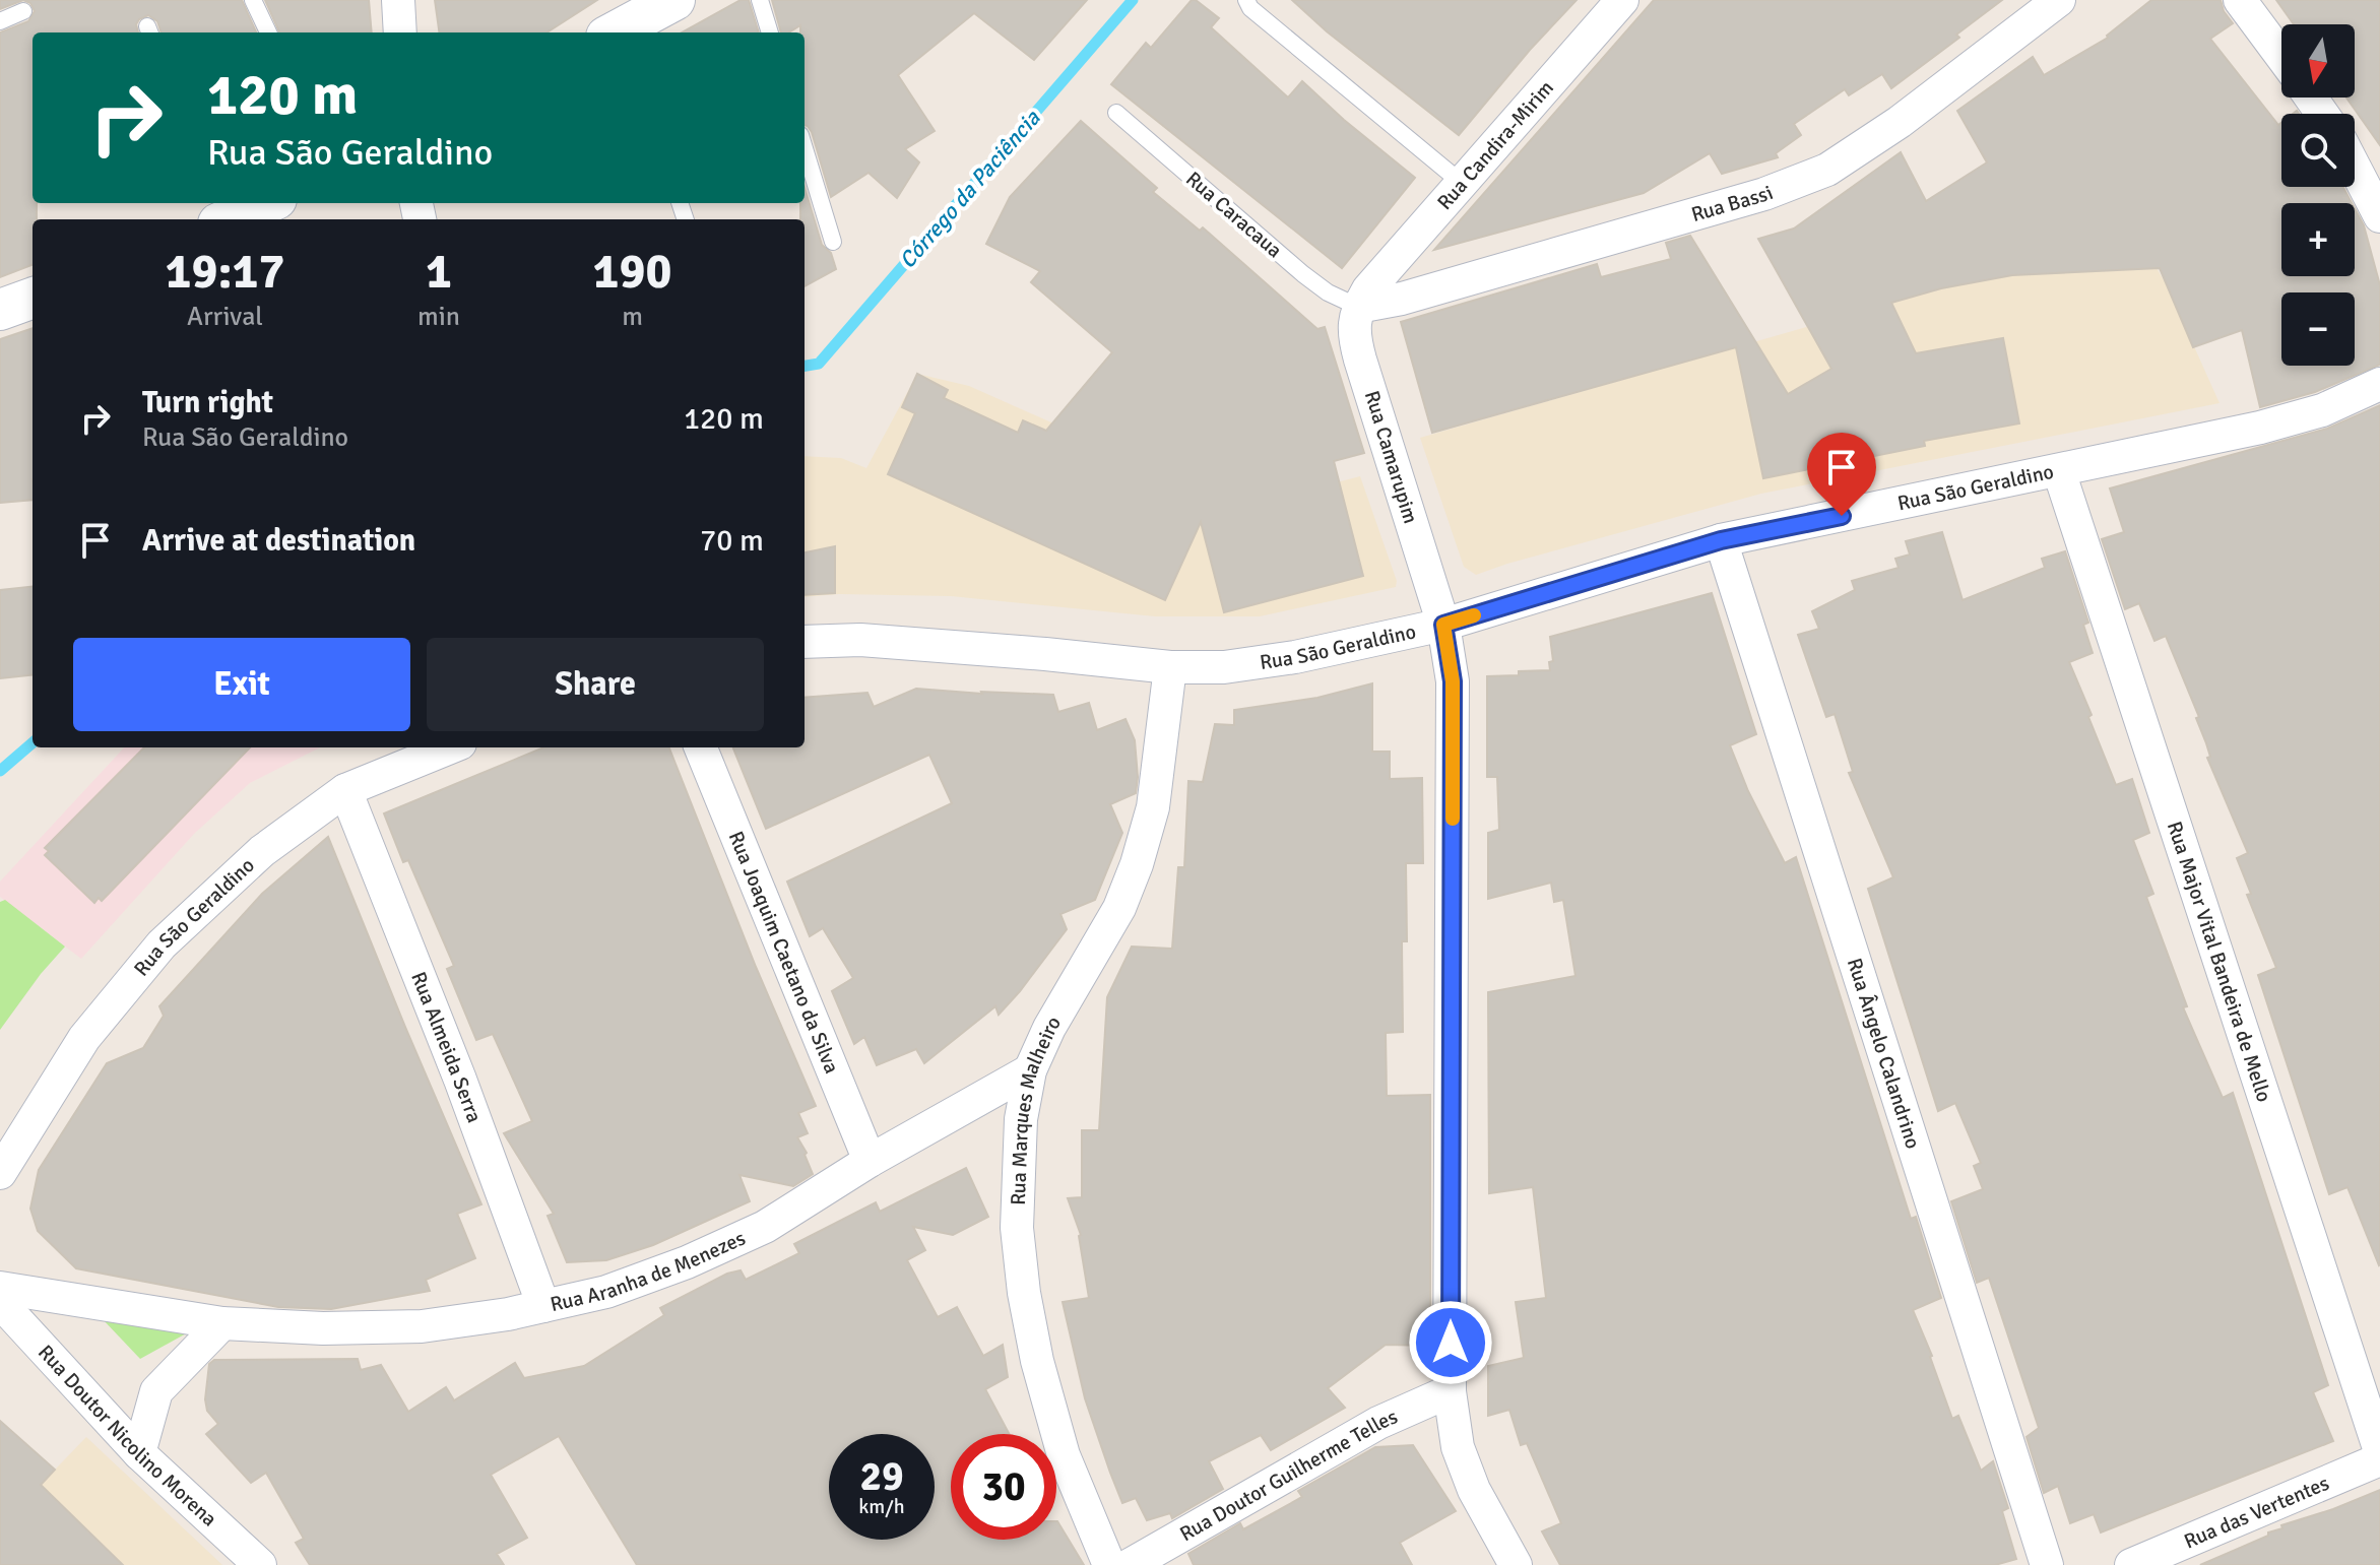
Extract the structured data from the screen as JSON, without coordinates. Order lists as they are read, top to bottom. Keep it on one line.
{"streets":{"street":["Rua Candira-Mirim","Rua Bassi","Rua Camarupim","Rua São Geraldino","Rua Joaquim Caetano da Silva","Rua Major Vital Bandeira de Mello","Rua Almeida Serra","Rua Ângelo Calandrino","Rua Marques Malheiro","Rua Aranha de Menezes","Rua Doutor Nicolino Morena","Rua Doutor Guilherme Telles","Rua das Vertentes"],"lane":["Rua Caracaua"]},"crossings":[["Rua Candira-Mirim","Rua Bassi"],["Rua Candira-Mirim","Rua Caracaua"],["Rua Candira-Mirim","Rua Camarupim"],["Rua Bassi","Rua Caracaua"],["Rua Bassi","Rua Camarupim"],["Rua Caracaua","Rua Camarupim"],["Rua Camarupim","Rua São Geraldino"],["Rua Camarupim","Rua Doutor Guilherme Telles"],["Rua São Geraldino","Rua Major Vital Bandeira de Mello"],["Rua São Geraldino","Rua Almeida Serra"],["Rua São Geraldino","Rua Ângelo Calandrino"],["Rua São Geraldino","Rua Marques Malheiro"],["Rua Joaquim Caetano da Silva","Rua Aranha de Menezes"],["Rua Almeida Serra","Rua Aranha de Menezes"],["Rua Marques Malheiro","Rua Aranha de Menezes"]],"water":["Córrego da Paciência"],"north":"bottom","page":{"map_buttons":["+","−"],"turn":["120 m","Rua São Geraldino"],"eta":["19:17","Arrival","1","min","190","m"],"list":[{"name":"Turn right","note":"Rua São Geraldino","value":"120 m"},{"name":"Arrive at destination","value":"70 m"}],"buttons":["Exit","Share"],"speed":"29 km/h","limit":"30"}}
